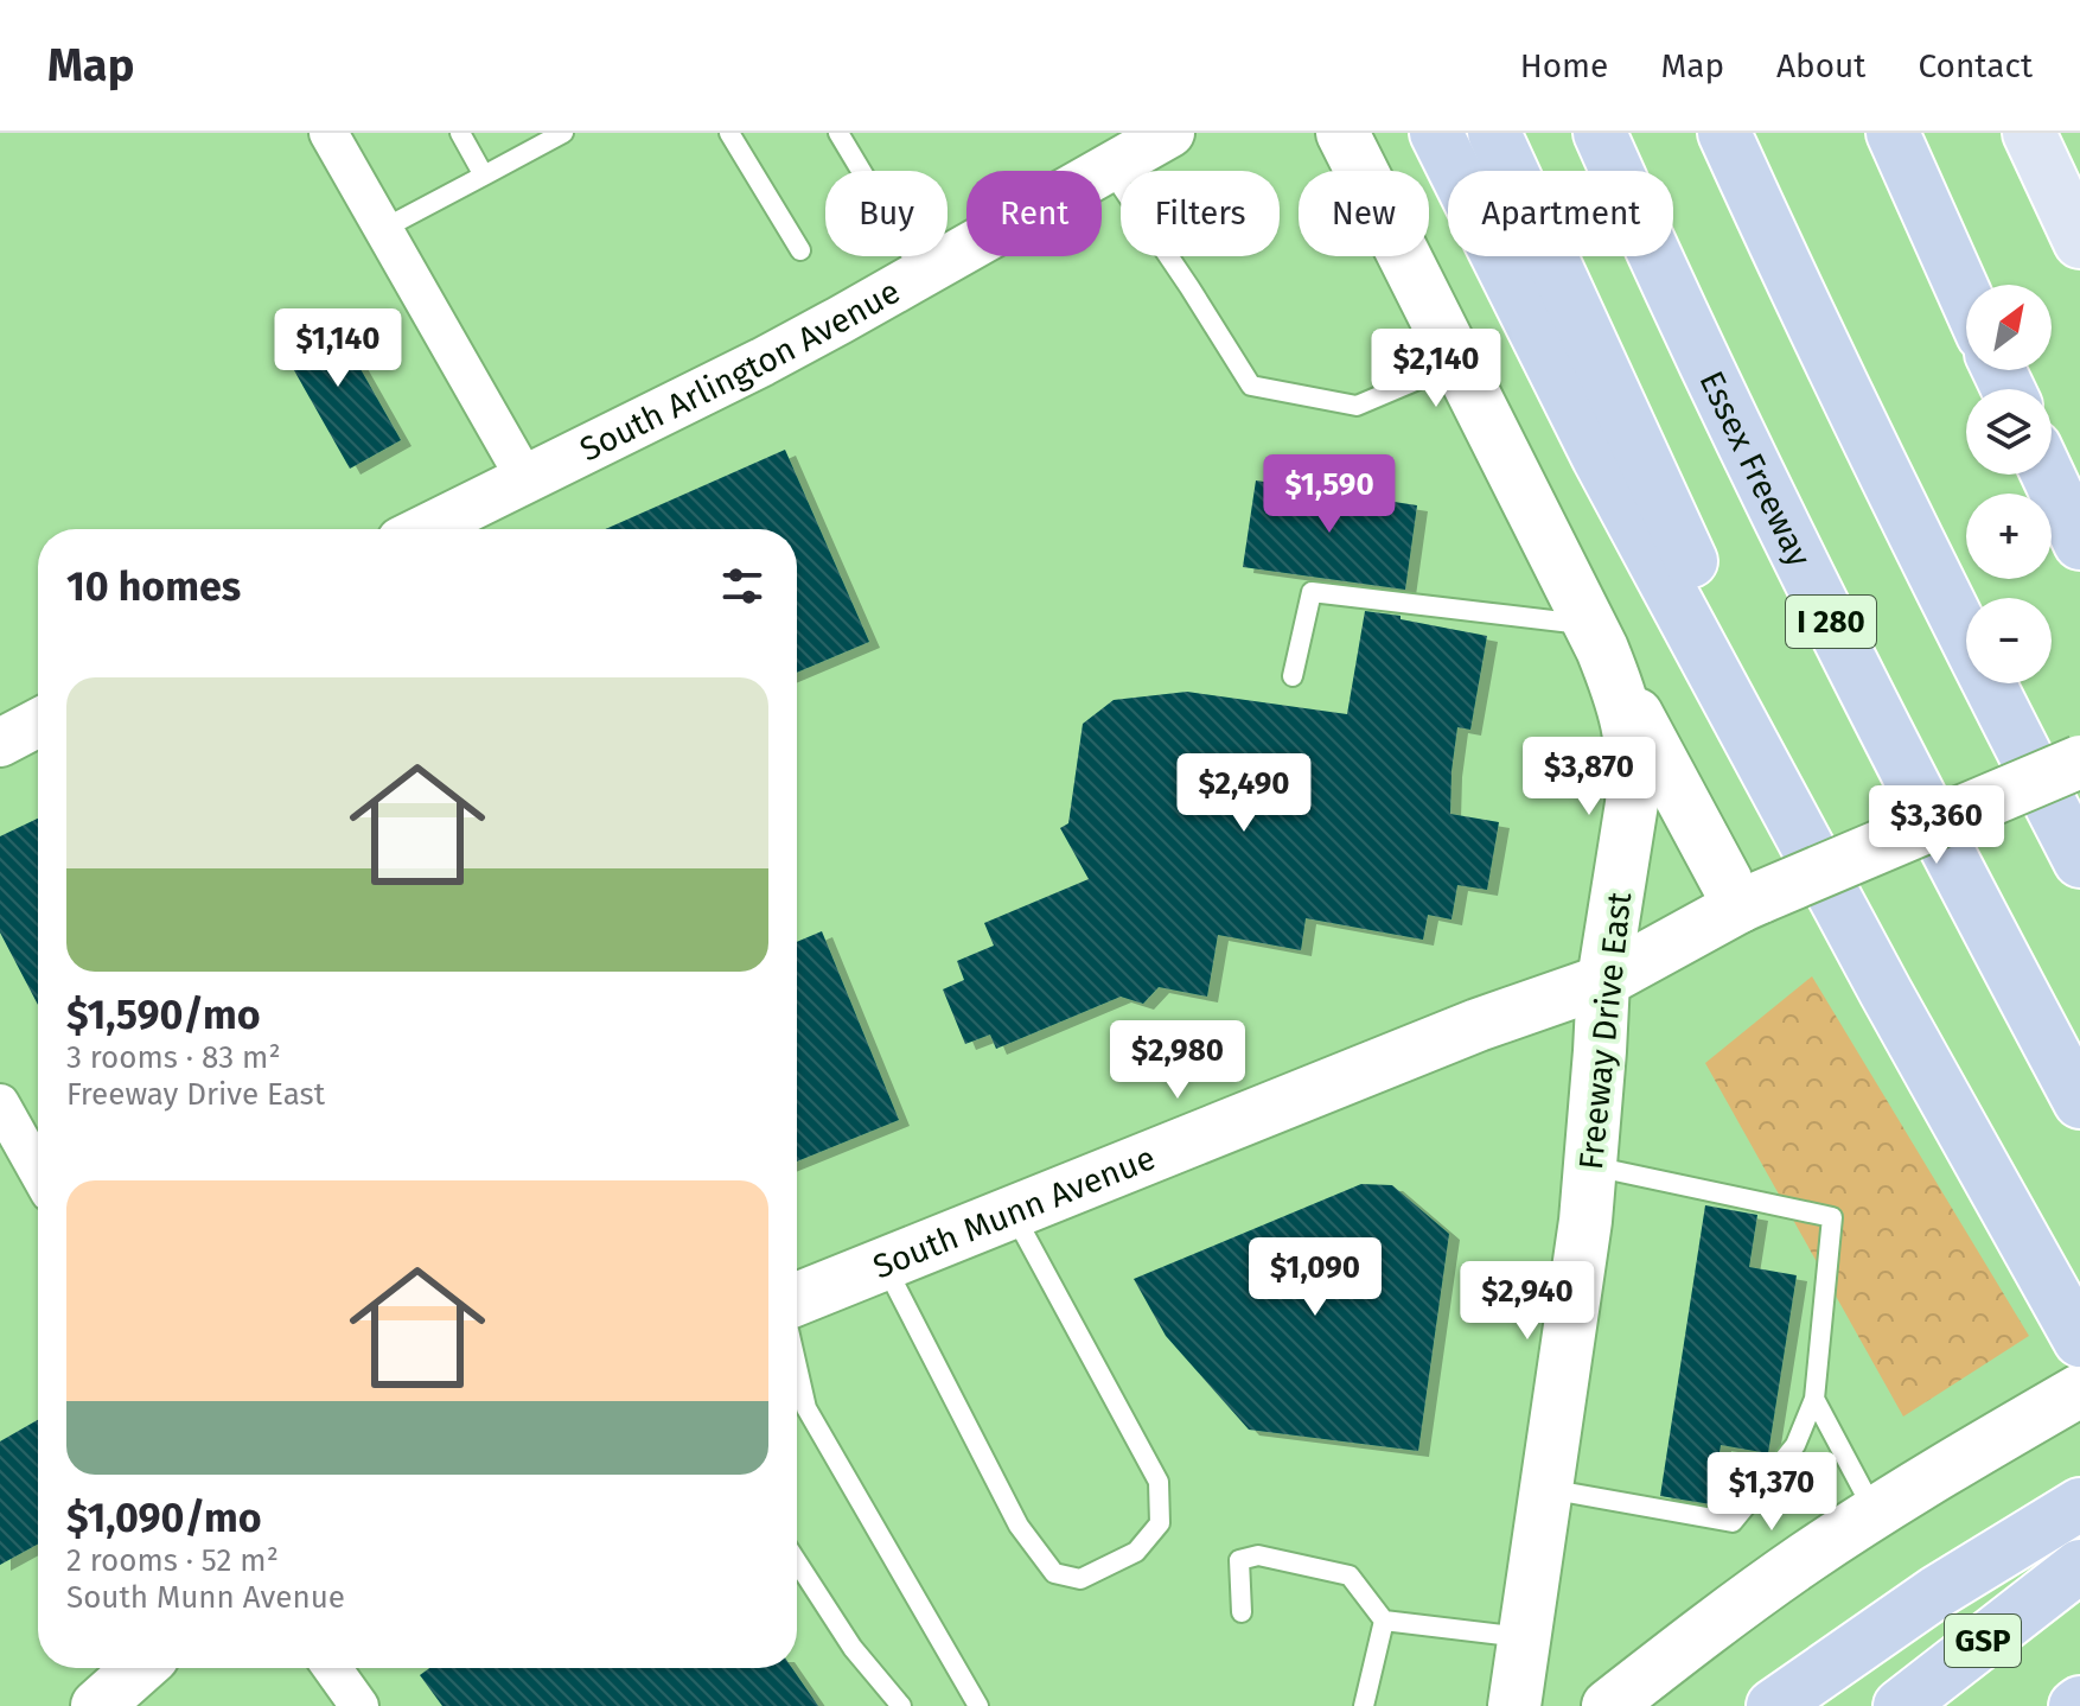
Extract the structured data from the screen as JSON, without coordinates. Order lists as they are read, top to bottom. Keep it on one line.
{"streets":{"highway":["Essex Freeway","I 280","GSP"],"main road":["Freeway Drive East","South Munn Avenue"],"street":["South Arlington Avenue"]},"crossings":[["Freeway Drive East","South Munn Avenue"]],"north":"top right","page":{"header":"Map","nav":["Home","Map","About","Contact"],"chip":["Buy","Rent","Filters","New","Apartment"],"map_buttons":["+","−"],"price":["$1,140","$2,140","$1,590","$3,870","$2,490","$3,360","$2,980","$1,090","$2,940","$1,370"],"heading":"10 homes","list":[{"name":"$1,590/mo","note":"3 rooms · 83 m² · Freeway Drive East"},{"name":"$1,090/mo","note":"2 rooms · 52 m² · South Munn Avenue"}]}}
